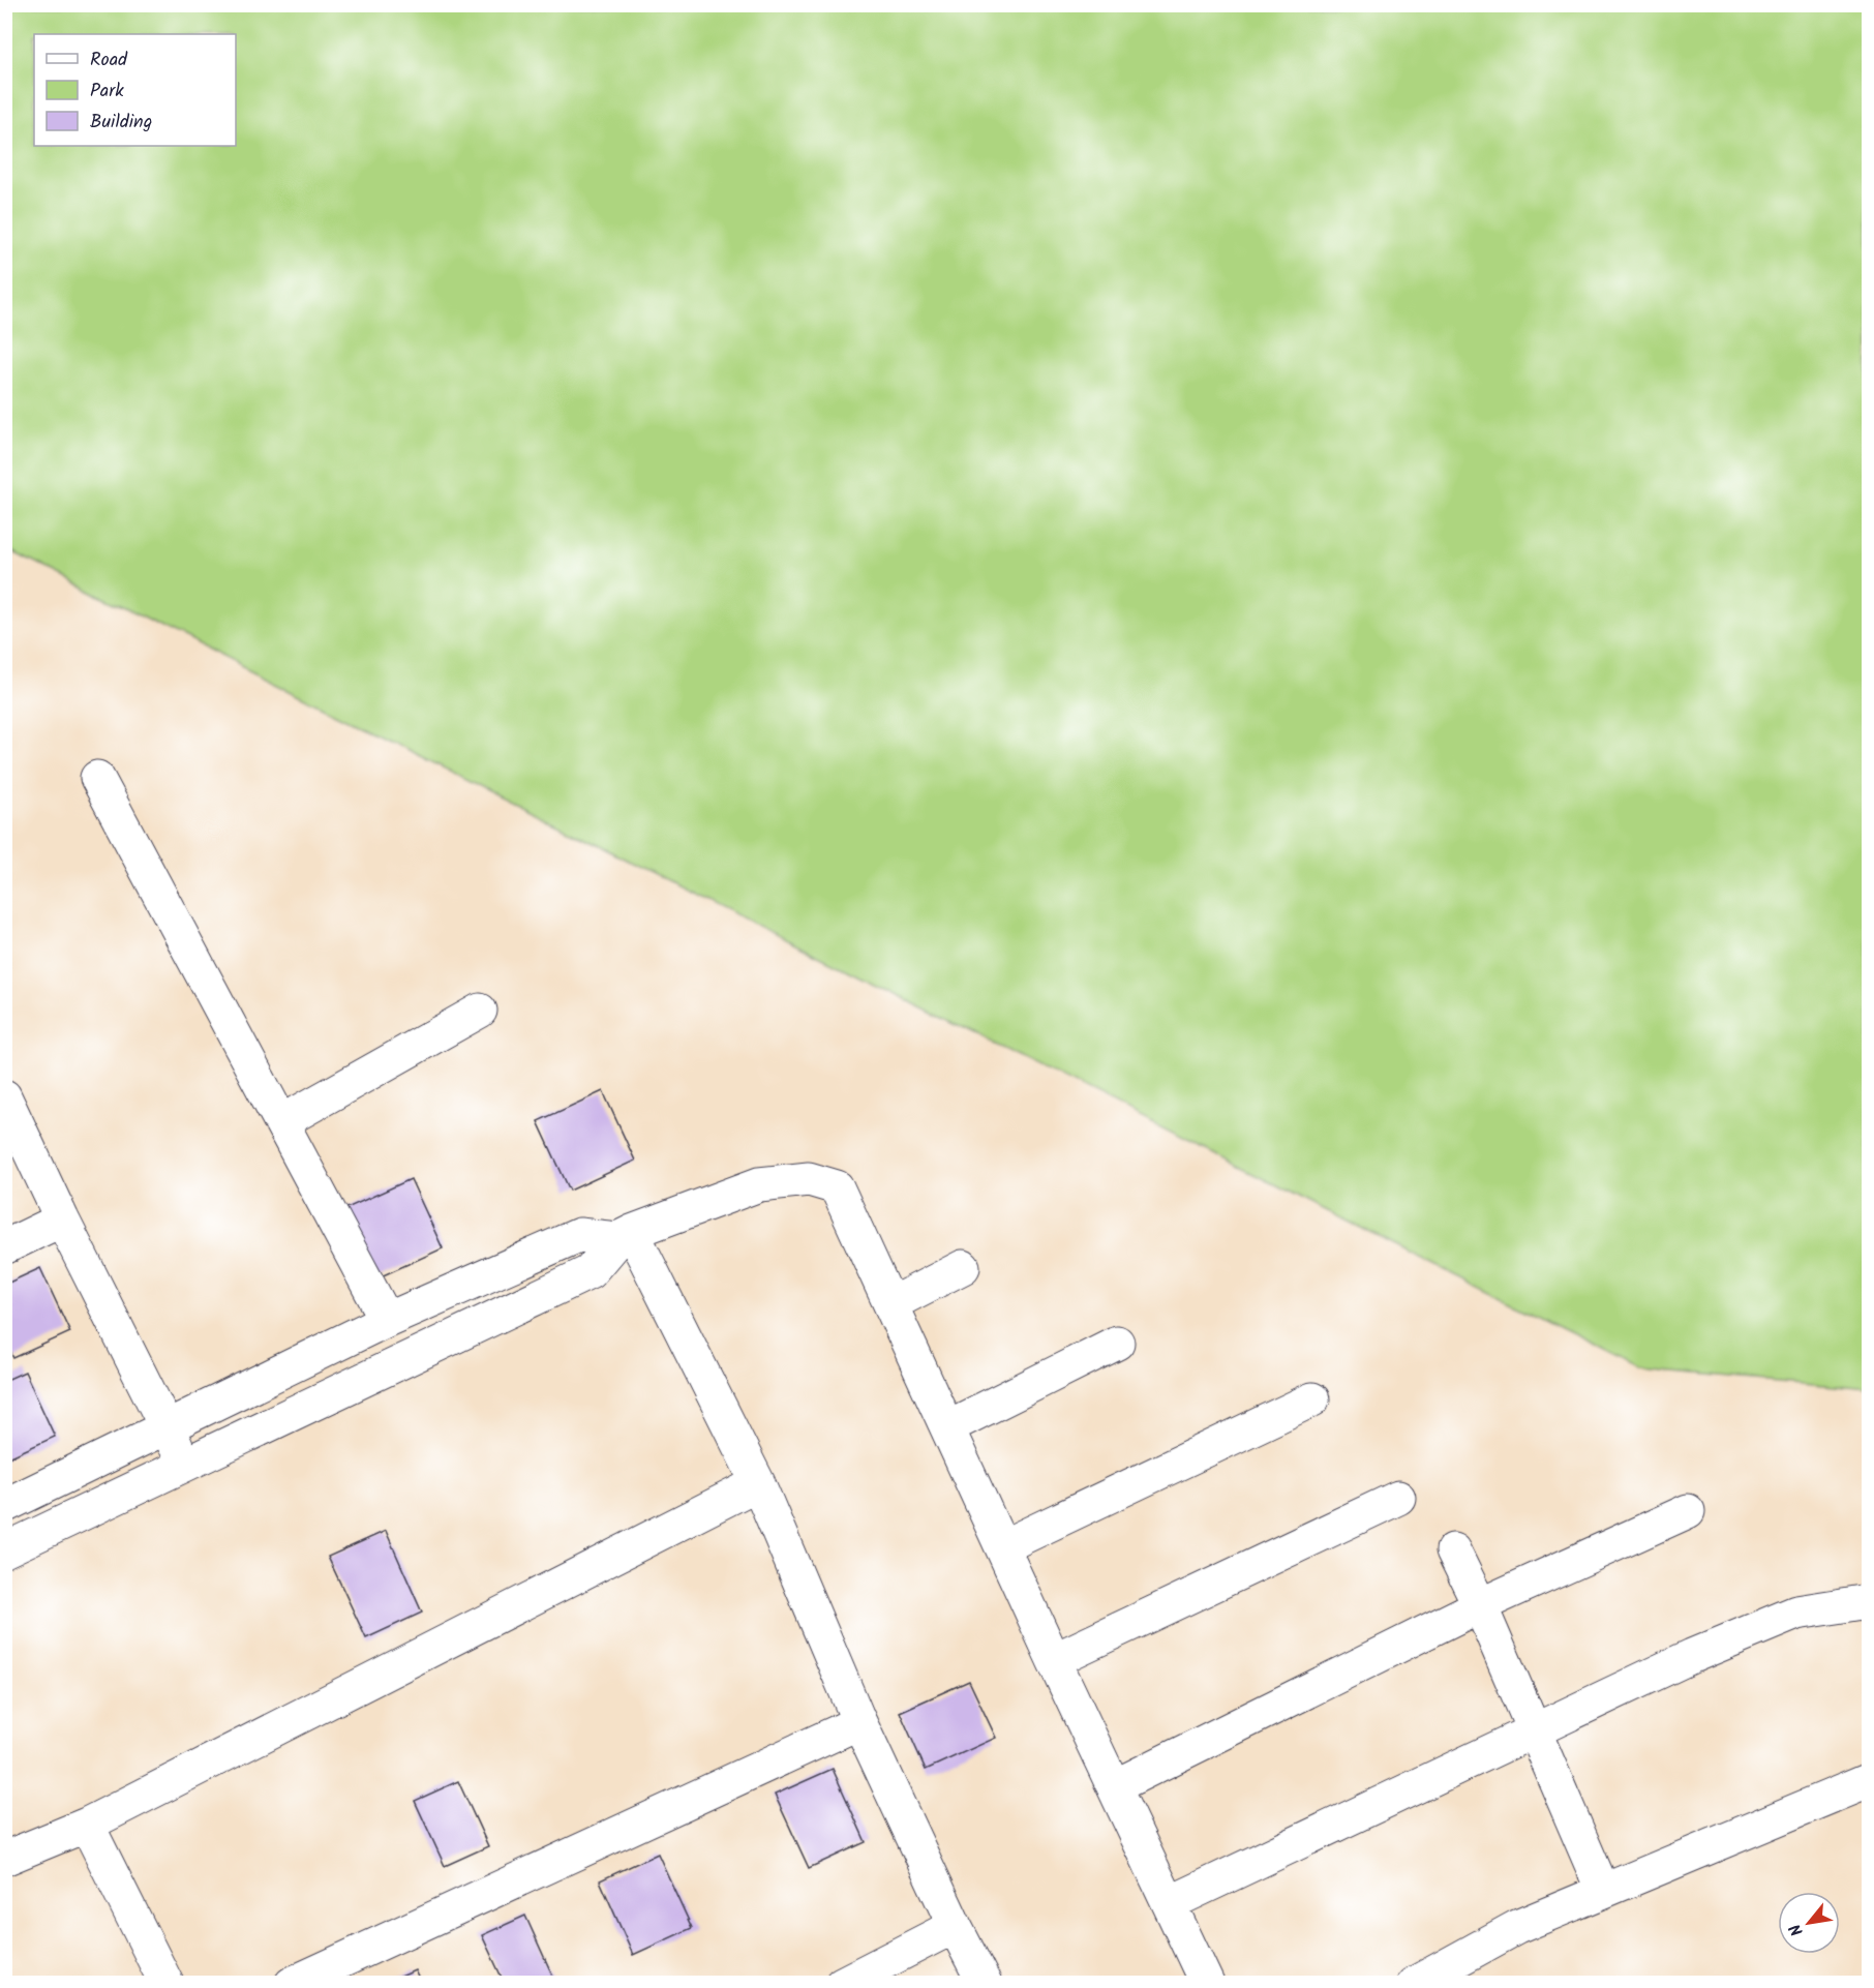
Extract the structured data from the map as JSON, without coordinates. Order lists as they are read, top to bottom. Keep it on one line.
{"legend":["Road","Park","Building"],"north":"bottom left"}
